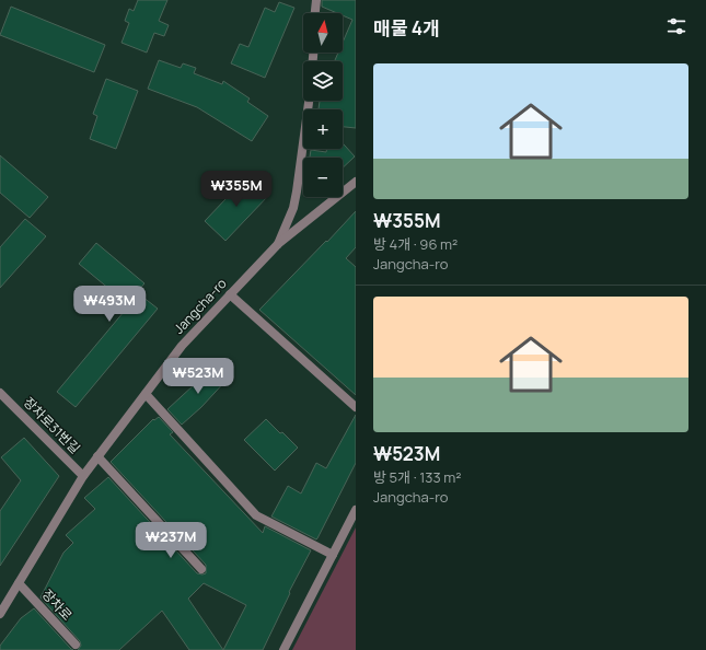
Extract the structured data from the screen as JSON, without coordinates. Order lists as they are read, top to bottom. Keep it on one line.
{"streets":{"street":["Jangcha-ro","장차로31번길","장차로"]},"crossings":[["Jangcha-ro","장차로31번길"],["Jangcha-ro","장차로"]],"north":"top","page":{"heading":"매물 4개","map_buttons":["+","−"],"list":[{"name":"₩355M","note":"방 4개 · 96 m² · Jangcha-ro"},{"name":"₩523M","note":"방 5개 · 133 m² · Jangcha-ro"}],"price":["₩355M","₩493M","₩523M","₩237M"]}}
